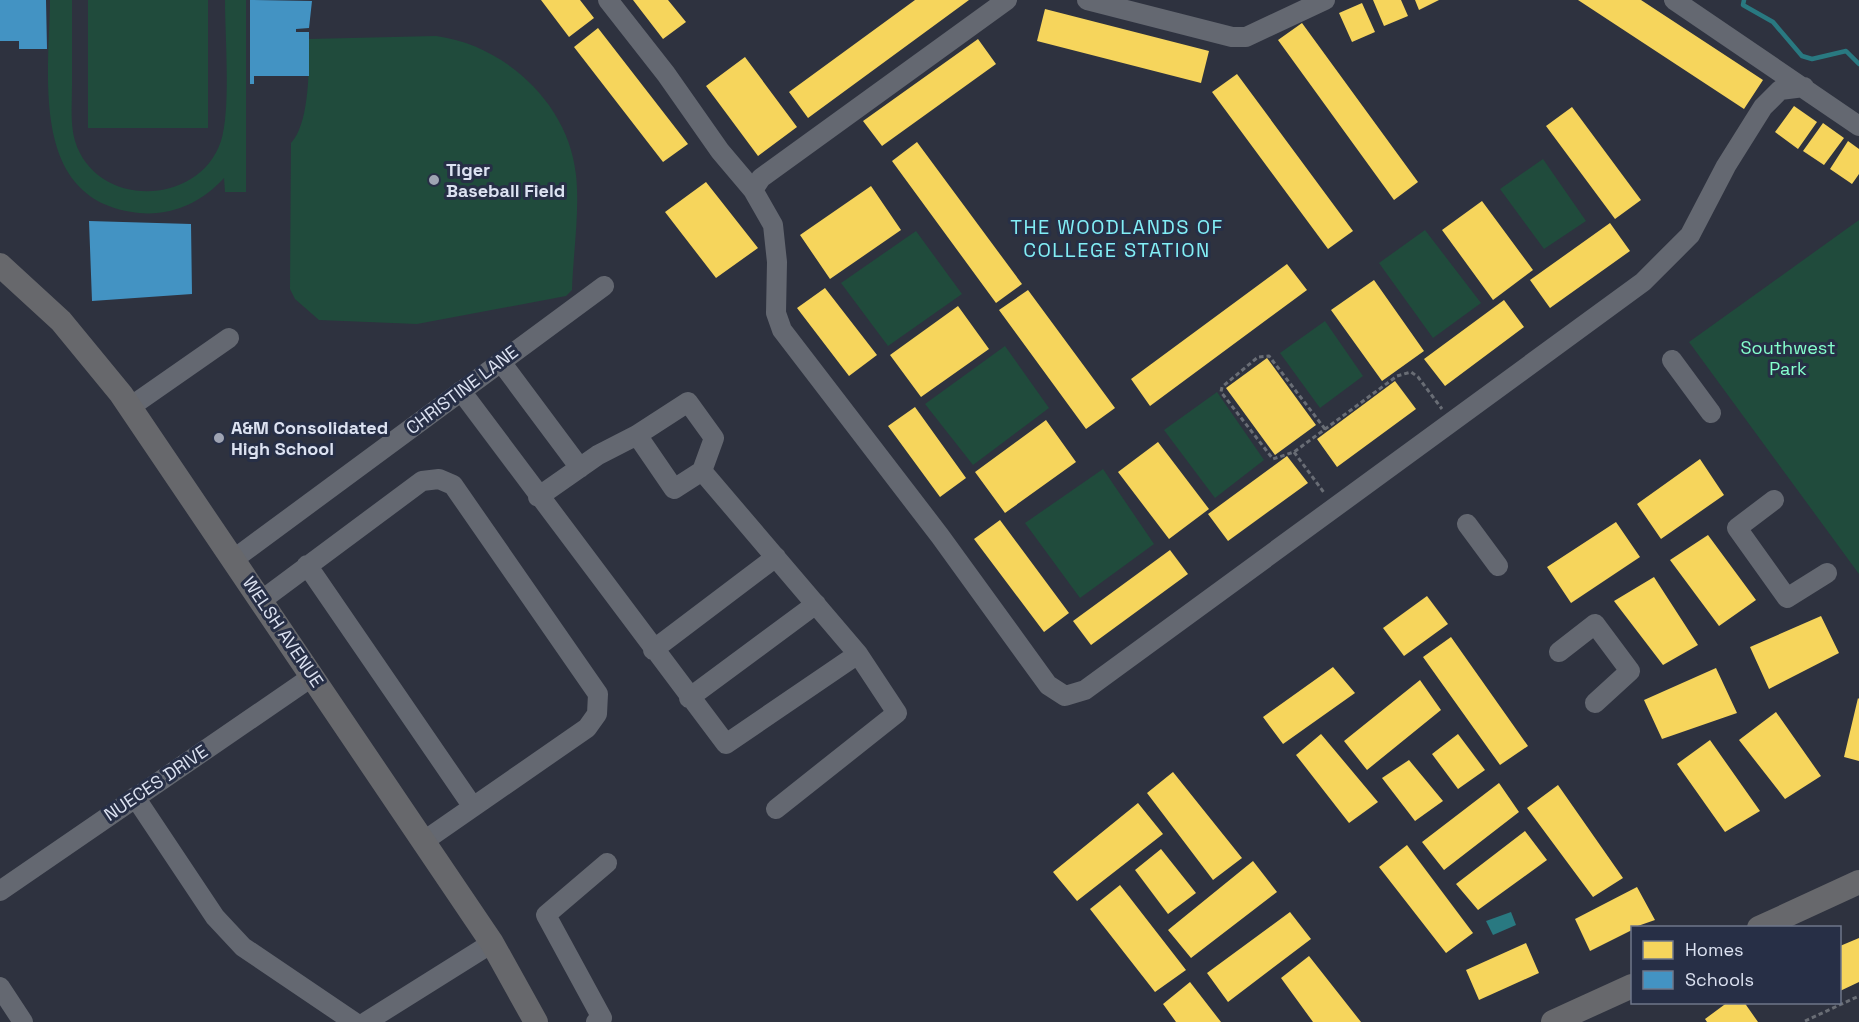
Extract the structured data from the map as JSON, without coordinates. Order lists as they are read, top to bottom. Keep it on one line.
{"streets":{"main road":["WELSH AVENUE"],"street":["CHRISTINE LANE","NUECES DRIVE"]},"crossings":[["CHRISTINE LANE","WELSH AVENUE"],["WELSH AVENUE","NUECES DRIVE"]],"districts":["THE WOODLANDS OF COLLEGE STATION"],"parks":["Southwest Park"],"places":["Tiger Baseball Field","A&M Consolidated High School"],"legend":["Homes","Schools"]}
